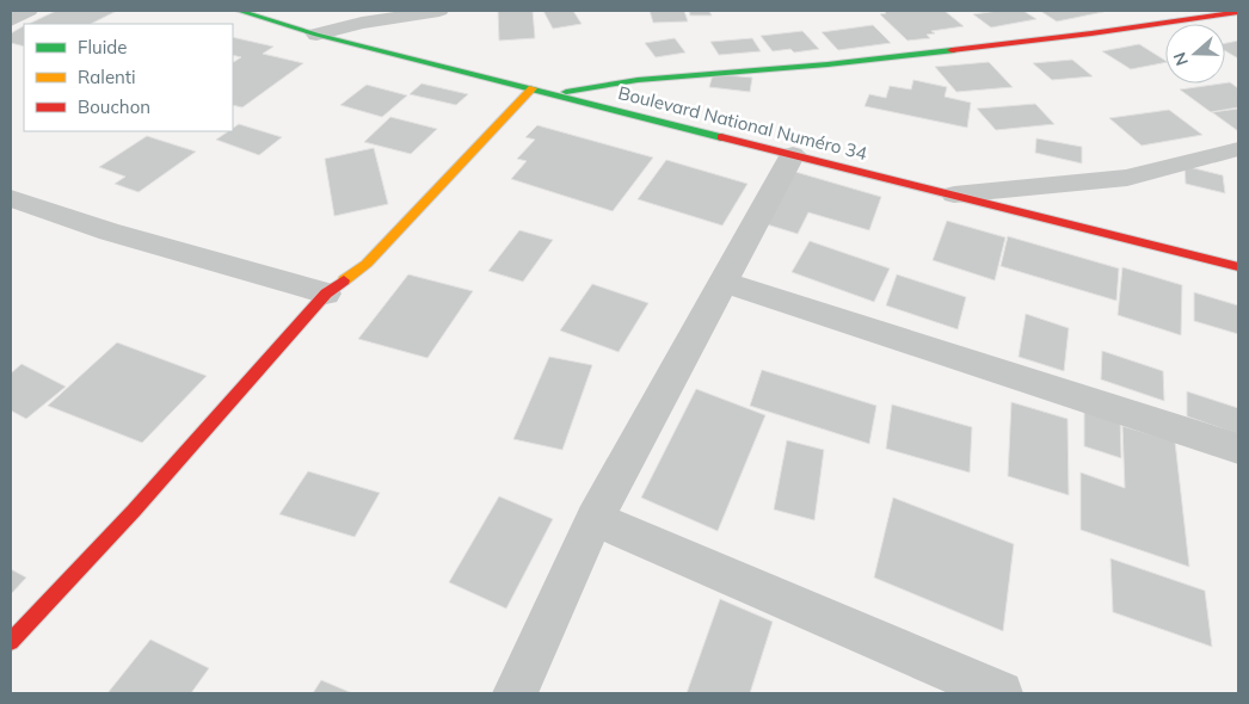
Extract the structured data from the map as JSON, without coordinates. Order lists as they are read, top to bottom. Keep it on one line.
{"streets":{"street":["Boulevard National Numéro 34"]},"legend":["Fluide","Ralenti","Bouchon"],"north":"left"}
